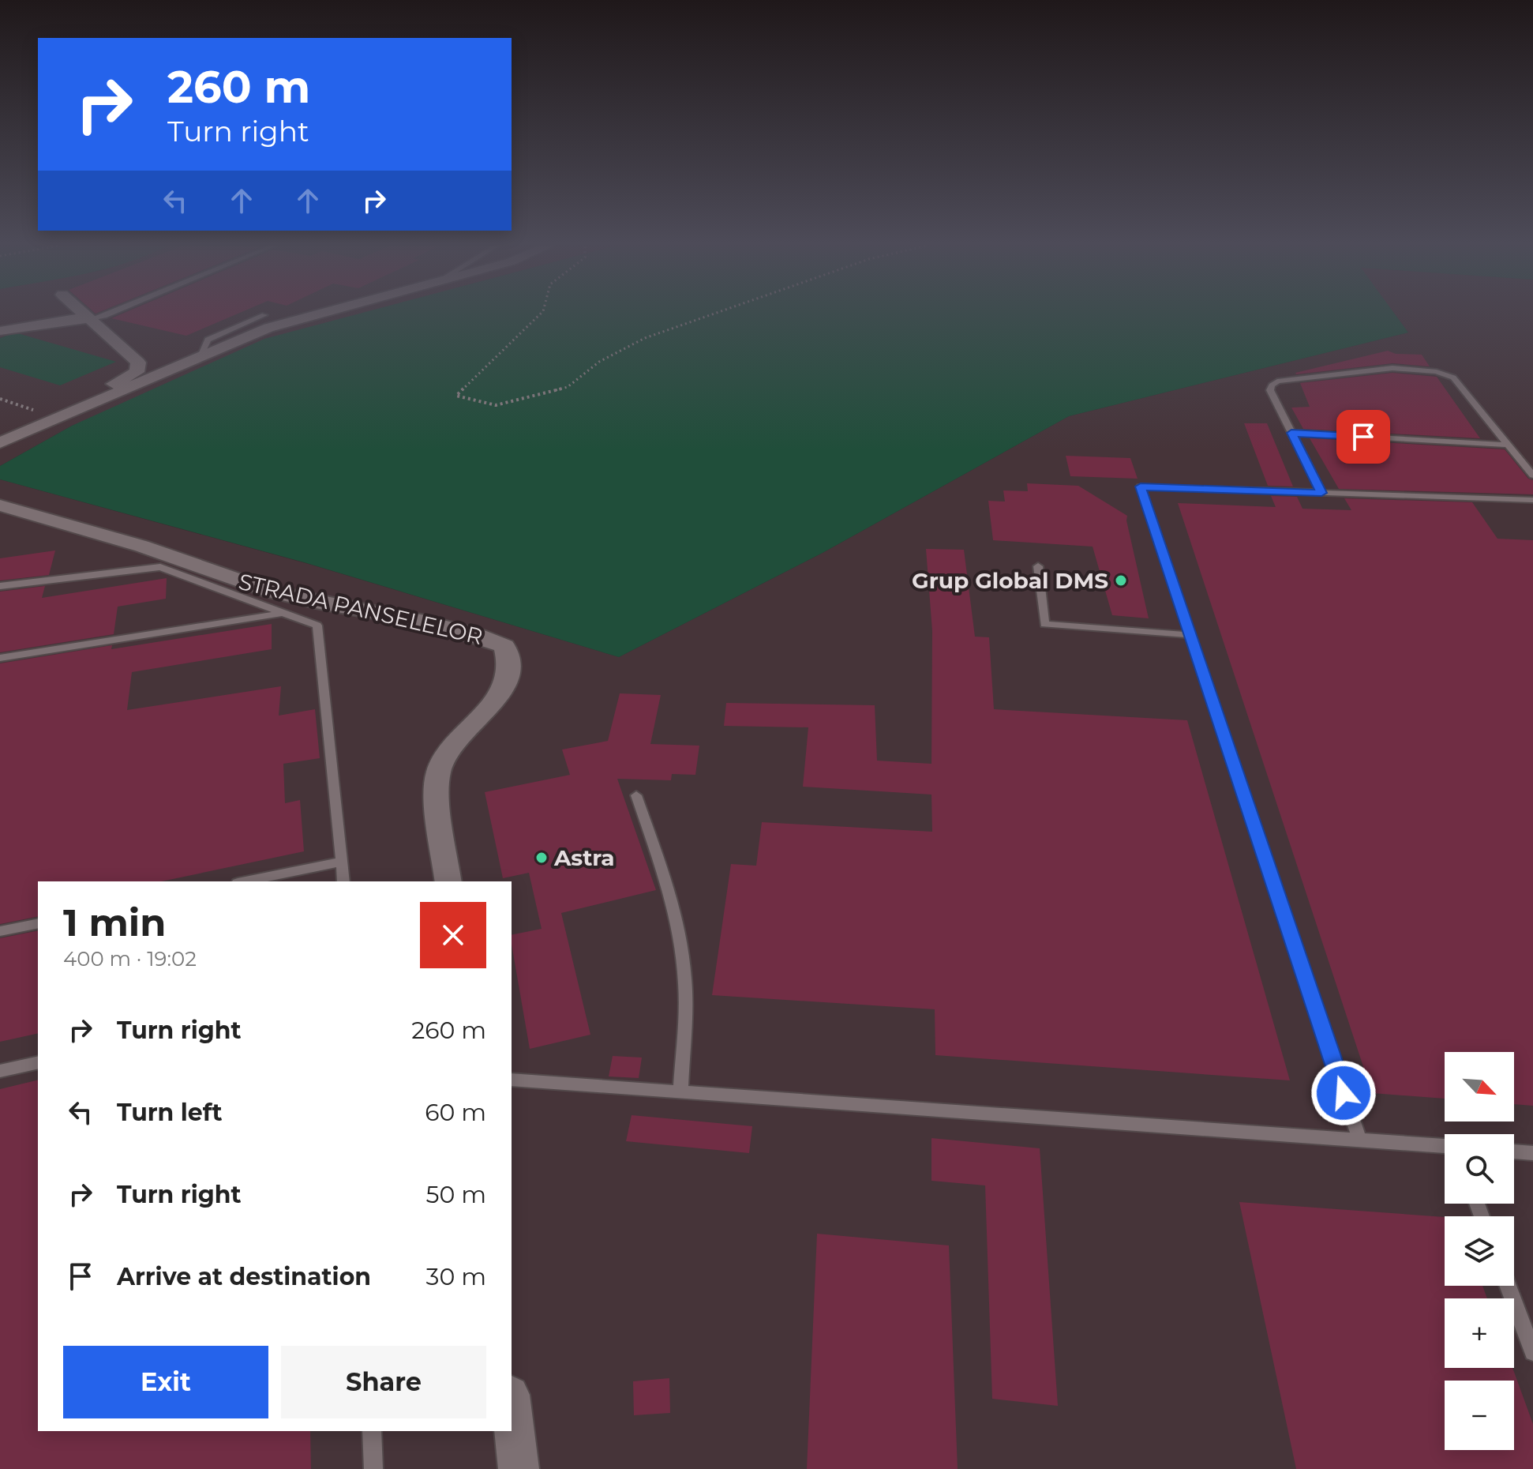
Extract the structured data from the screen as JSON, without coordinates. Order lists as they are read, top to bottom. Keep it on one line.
{"streets":{"street":["STRADA PANSELELOR"]},"places":["Grup Global DMS","Astra"],"north":"bottom right","page":{"turn":["260 m","Turn right"],"heading":["1 min","400 m · 19:02"],"list":[{"name":"Turn right","value":"260 m"},{"name":"Turn left","value":"60 m"},{"name":"Turn right","value":"50 m"},{"name":"Arrive at destination","value":"30 m"}],"map_buttons":["+","−"],"buttons":["Exit","Share"]}}
